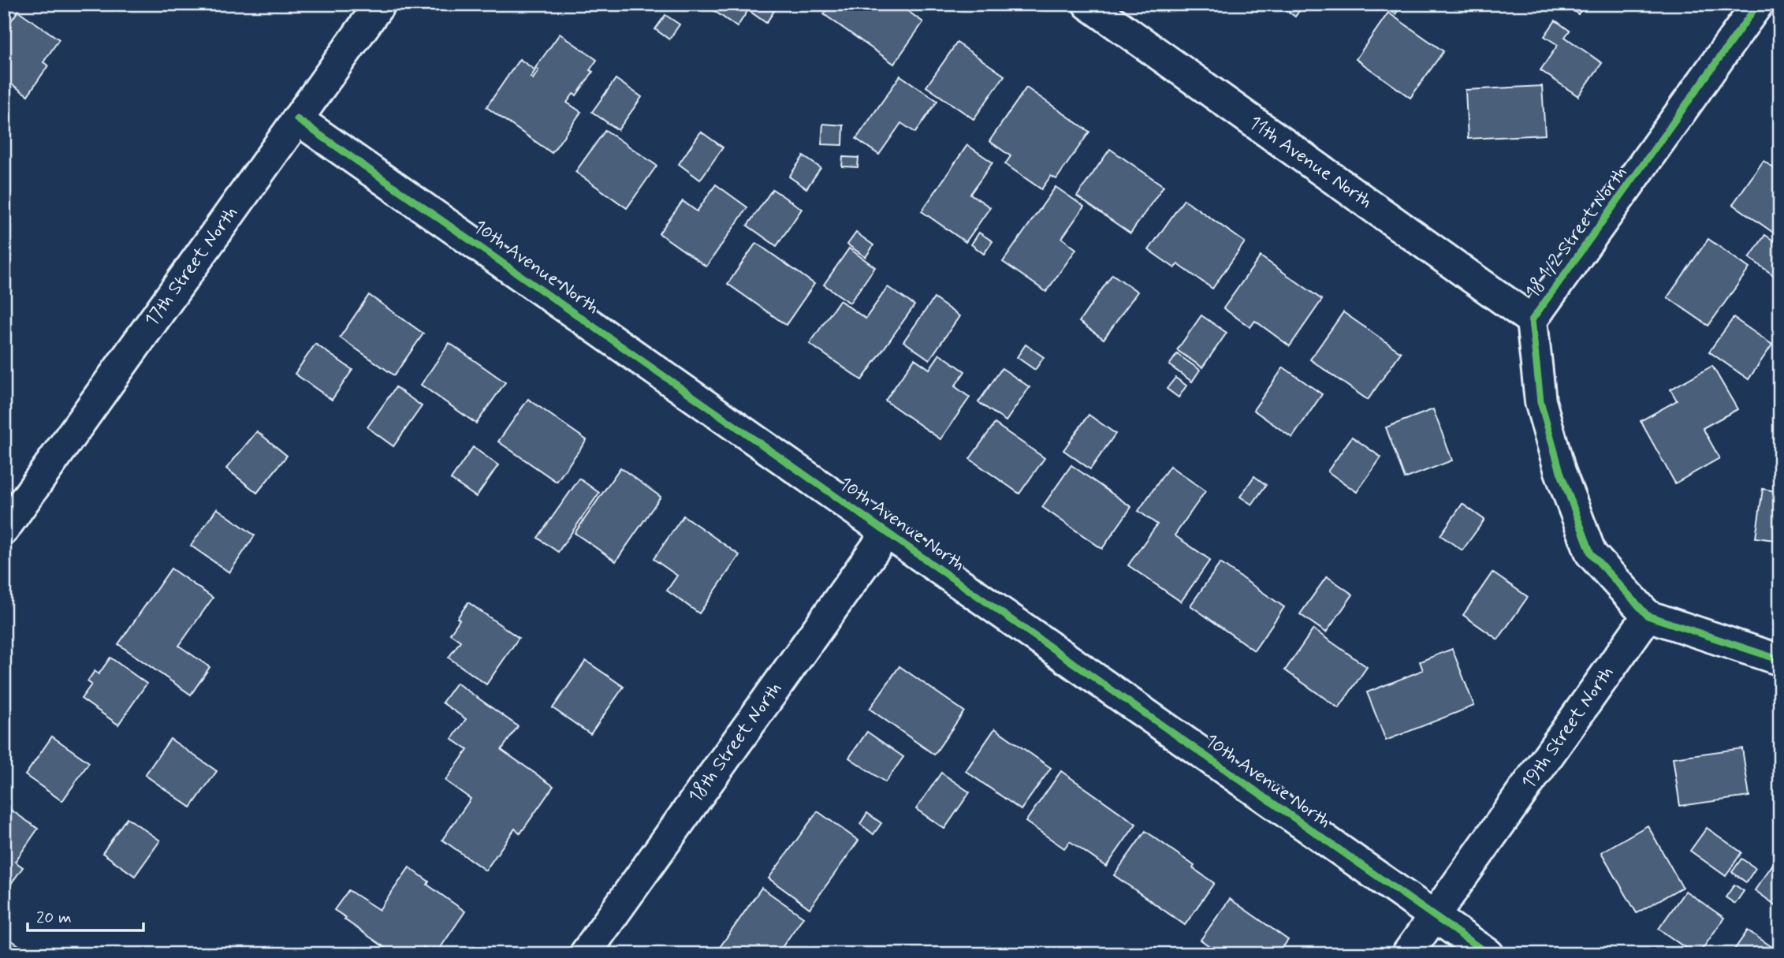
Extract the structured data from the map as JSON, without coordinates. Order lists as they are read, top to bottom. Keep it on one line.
{"streets":{"street":["11th Avenue North","18 1/2 Street North","17th Street North","10th Avenue North","19th Street North","18th Street North"]},"crossings":[["11th Avenue North","18 1/2 Street North"],["18 1/2 Street North","19th Street North"],["17th Street North","10th Avenue North"],["10th Avenue North","19th Street North"],["10th Avenue North","18th Street North"]],"scale_bar":"20 m"}
